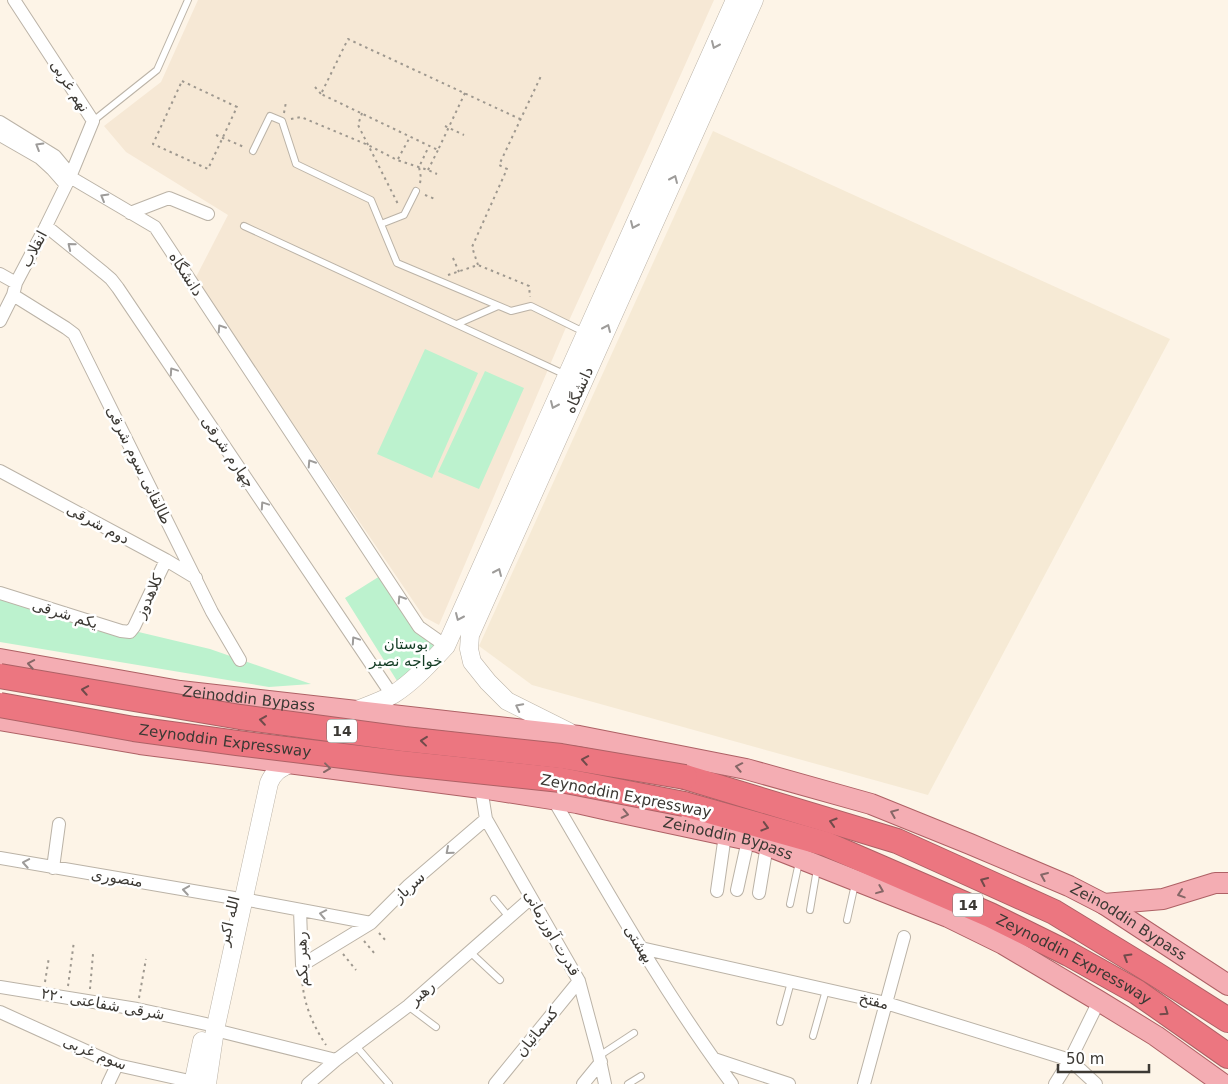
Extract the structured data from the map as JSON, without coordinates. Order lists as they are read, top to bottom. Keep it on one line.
{"streets":{"highway":["14","Zeynoddin Expressway"],"main road":["دانشگاه","Zeinoddin Bypass","الله اکبر"],"street":["نهم غربی","انقلاب","چهارم شرقی","طالقانی سوم شرقی","دوم شرقی","کلاهدوز","یکم شرقی","منصوری","سرباز","قدرت آورزمانی","بهشتی","رهبر یکم","رهبر","مفتخ","۲۲۰ شرقی شفاعتی","کسمائیان","سوم غربی"]},"crossings":[["نهم غربی","انقلاب"],["نهم غربی","دانشگاه"],["انقلاب","دانشگاه"],["انقلاب","چهارم شرقی"],["انقلاب","طالقانی سوم شرقی"],["دانشگاه","چهارم شرقی"],["دانشگاه","Zeinoddin Bypass"],["طالقانی سوم شرقی","دوم شرقی"],["دوم شرقی","کلاهدوز"],["کلاهدوز","یکم شرقی"],["Zeinoddin Bypass","الله اکبر"],["Zeinoddin Bypass","بهشتی"],["منصوری","الله اکبر"],["منصوری","رهبر یکم"],["سرباز","قدرت آورزمانی"],["سرباز","رهبر یکم"],["الله اکبر","رهبر یکم"],["الله اکبر","۲۲۰ شرقی شفاعتی"],["الله اکبر","سوم غربی"],["قدرت آورزمانی","رهبر"],["قدرت آورزمانی","کسمائیان"],["بهشتی","مفتخ"],["رهبر یکم","رهبر"],["رهبر یکم","۲۲۰ شرقی شفاعتی"],["رهبر","۲۲۰ شرقی شفاعتی"]],"one_way":["چهارم شرقی","منصوری","سرباز"],"parks":["بوستان خواجه نصیر"],"scale_bar":"50 m"}
